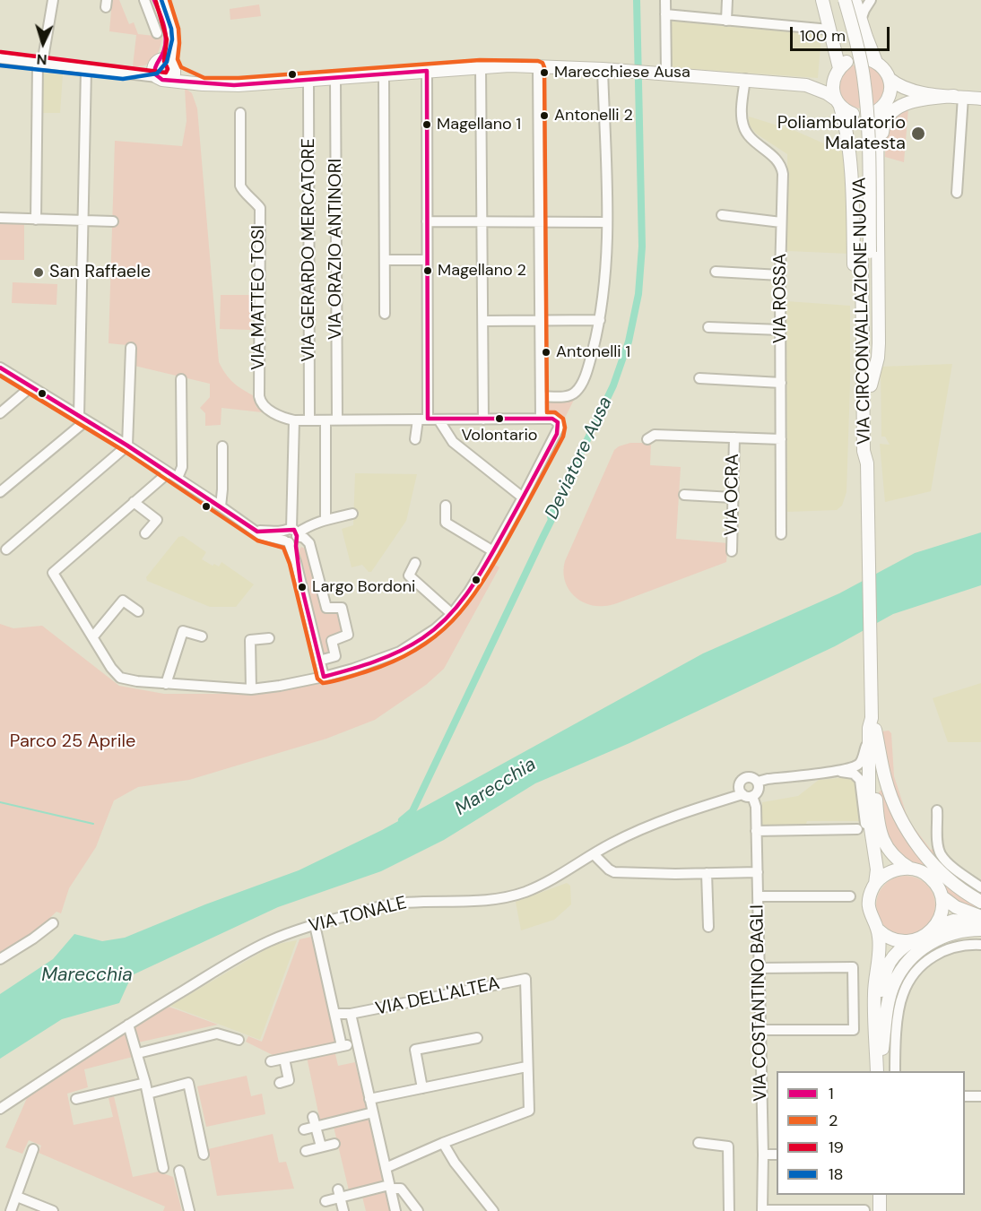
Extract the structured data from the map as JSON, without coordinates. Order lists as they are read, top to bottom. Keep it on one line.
{"streets":{"main road":["VIA CIRCONVALLAZIONE NUOVA"],"street":["VIA ORAZIO ANTINORI","VIA GERARDO MERCATORE","VIA MATTEO TOSI","VIA ROSSA","VIA OCRA","VIA TONALE","VIA DELL'ALTEA","VIA COSTANTINO BAGLI"]},"crossings":[["VIA ORAZIO ANTINORI","VIA MATTEO TOSI"],["VIA GERARDO MERCATORE","VIA MATTEO TOSI"],["VIA TONALE","VIA COSTANTINO BAGLI"]],"water":["Deviatore Ausa","Marecchia"],"parks":["Parco 25 Aprile"],"places":["Marecchiese Ausa","Antonelli 2","Magellano 1","Poliambulatorio Malatesta","Magellano 2","San Raffaele","Antonelli 1","Volontario","Largo Bordoni"],"lines":["transit line 1","transit line 2","transit line 18","transit line 19"],"legend":["1","2","19","18"],"scale_bar":"100 m","north":"bottom"}
